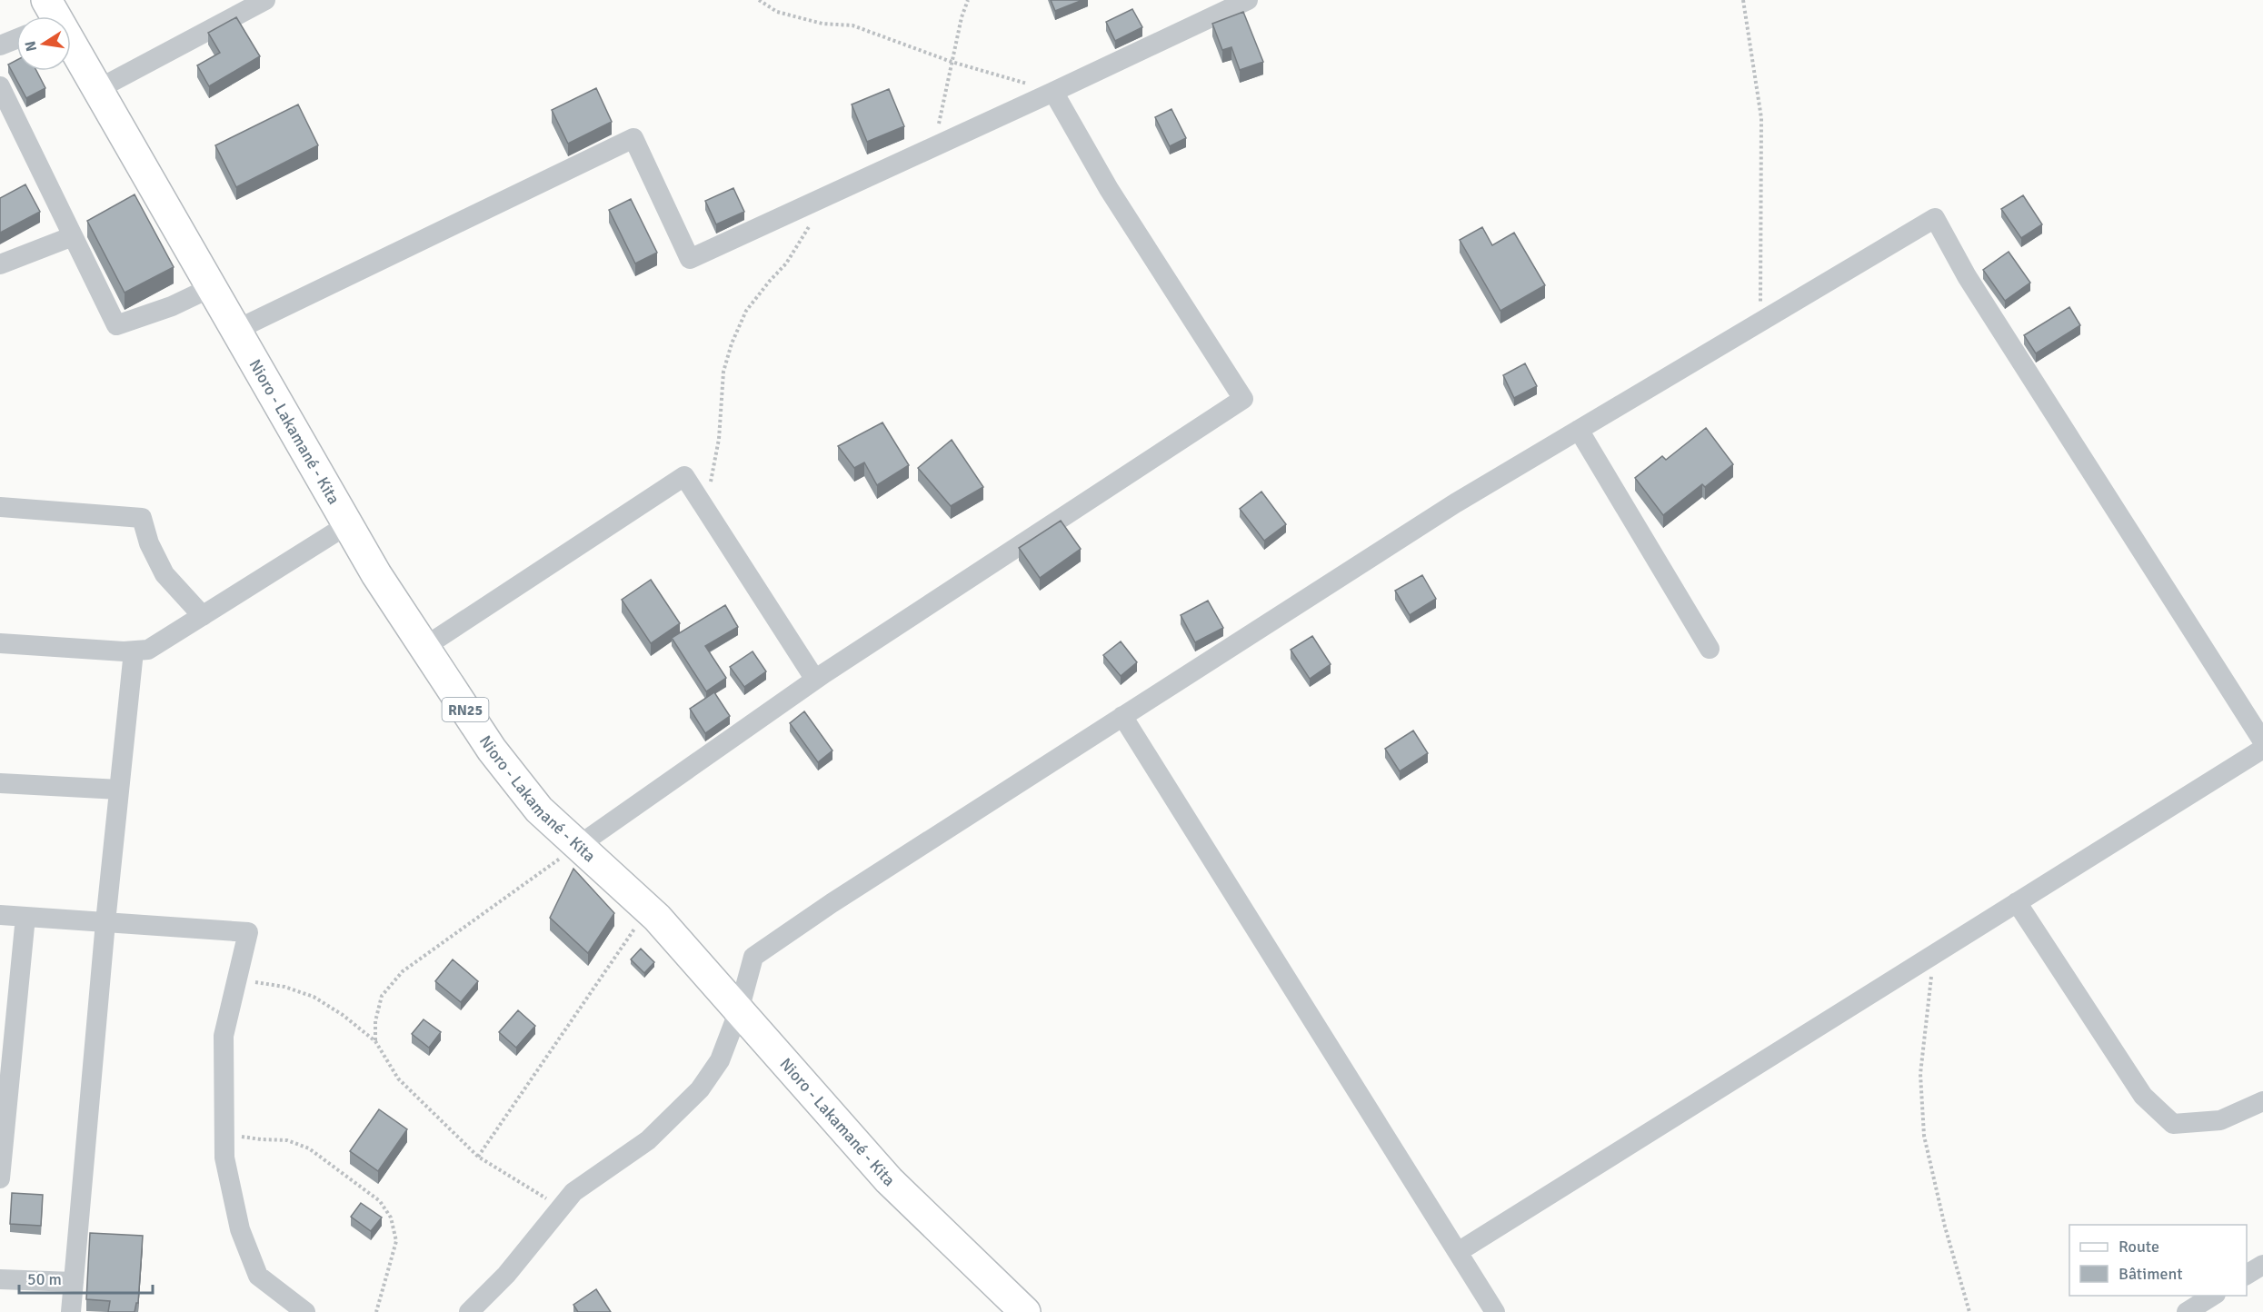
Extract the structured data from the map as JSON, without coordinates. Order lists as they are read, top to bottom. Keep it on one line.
{"streets":{"main road":["Nioro - Lakamané - Kita","RN25"]},"legend":["Route","Bâtiment"],"scale_bar":"50 m","north":"left"}
